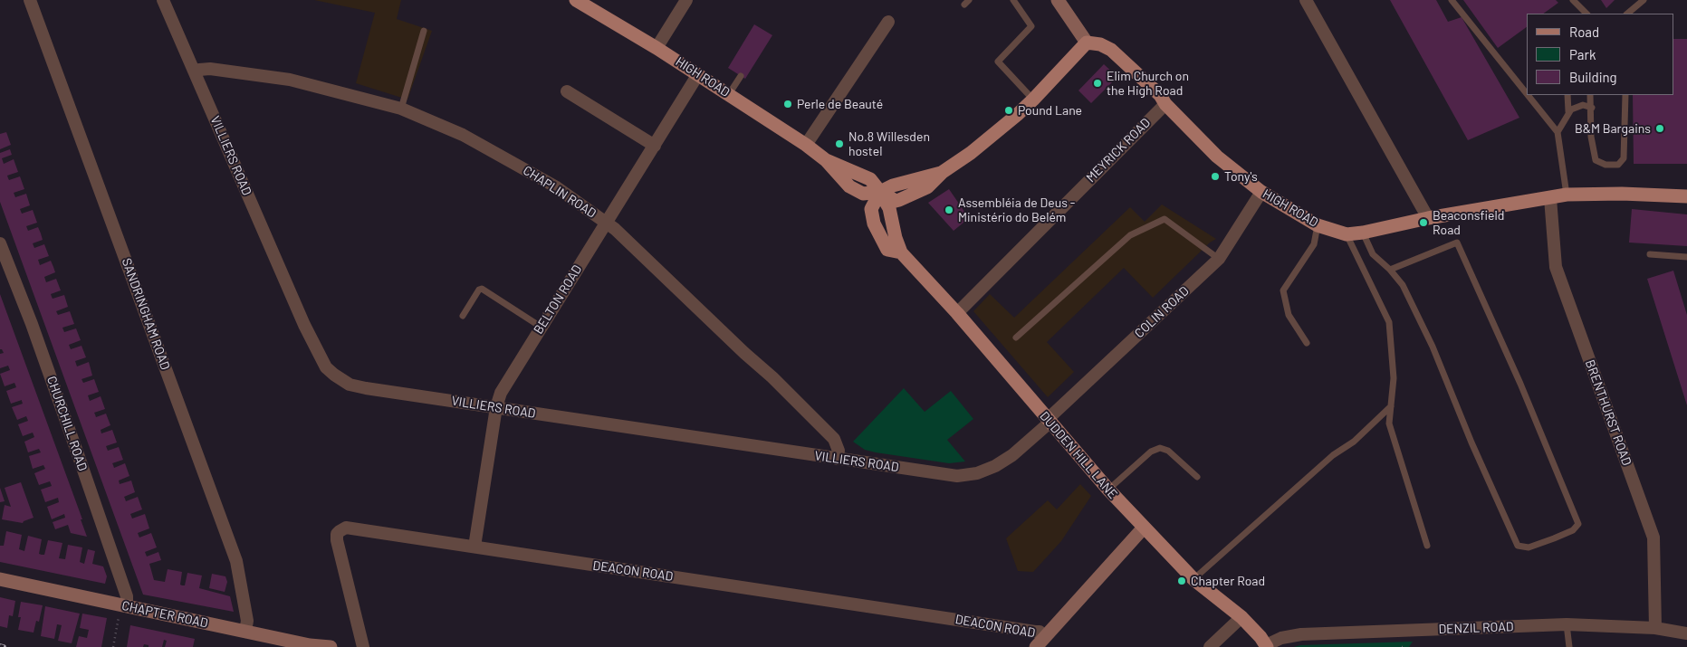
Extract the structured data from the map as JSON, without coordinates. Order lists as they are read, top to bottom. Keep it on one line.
{"streets":{"main road":["HIGH ROAD","DUDDEN HILL LANE"],"street":["MEYRICK ROAD","VILLIERS ROAD","CHAPLIN ROAD","BELTON ROAD","COLIN ROAD","SANDRINGHAM ROAD","BRENTHURST ROAD","CHURCHILL ROAD","DEACON ROAD","CHAPTER ROAD","DENZIL ROAD"]},"crossings":[["HIGH ROAD","MEYRICK ROAD"],["HIGH ROAD","BELTON ROAD"],["HIGH ROAD","COLIN ROAD"],["HIGH ROAD","BRENTHURST ROAD"],["HIGH ROAD","DUDDEN HILL LANE"],["MEYRICK ROAD","DUDDEN HILL LANE"],["VILLIERS ROAD","CHAPLIN ROAD"],["VILLIERS ROAD","BELTON ROAD"],["VILLIERS ROAD","COLIN ROAD"],["VILLIERS ROAD","DUDDEN HILL LANE"],["CHAPLIN ROAD","BELTON ROAD"],["BELTON ROAD","DEACON ROAD"],["COLIN ROAD","DUDDEN HILL LANE"],["SANDRINGHAM ROAD","CHAPTER ROAD"],["BRENTHURST ROAD","DENZIL ROAD"],["CHURCHILL ROAD","CHAPTER ROAD"],["DUDDEN HILL LANE","DENZIL ROAD"]],"places":["Elim Church on the High Road","Perle de Beauté","Pound Lane","B&M Bargains","No.8 Willesden hostel","Tony's","Assembléia de Deus - Ministério do Belém","Beaconsfield Road","Chapter Road"],"legend":["Road","Park","Building"]}
